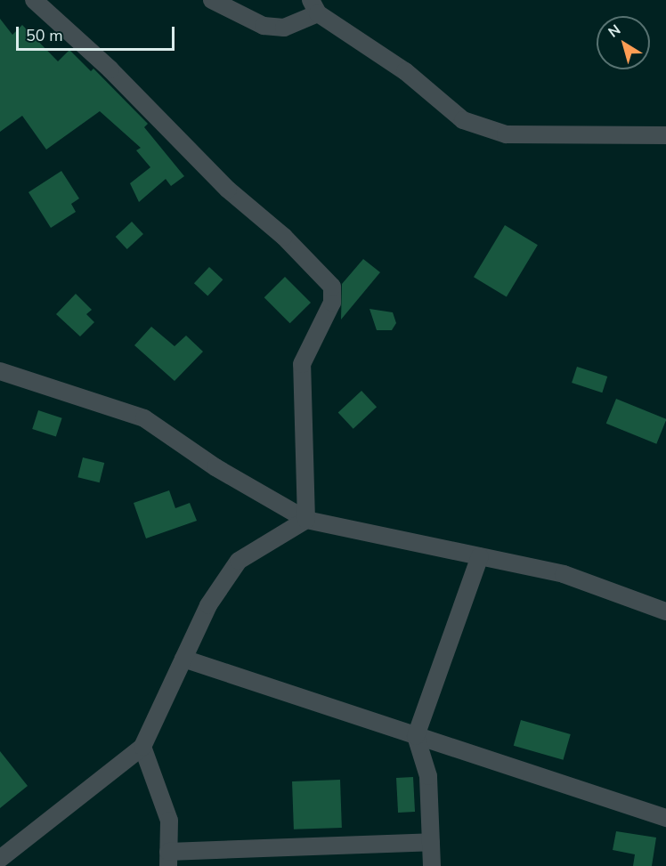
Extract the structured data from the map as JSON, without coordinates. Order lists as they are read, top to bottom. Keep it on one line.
{"scale_bar":"50 m","north":"top left"}
